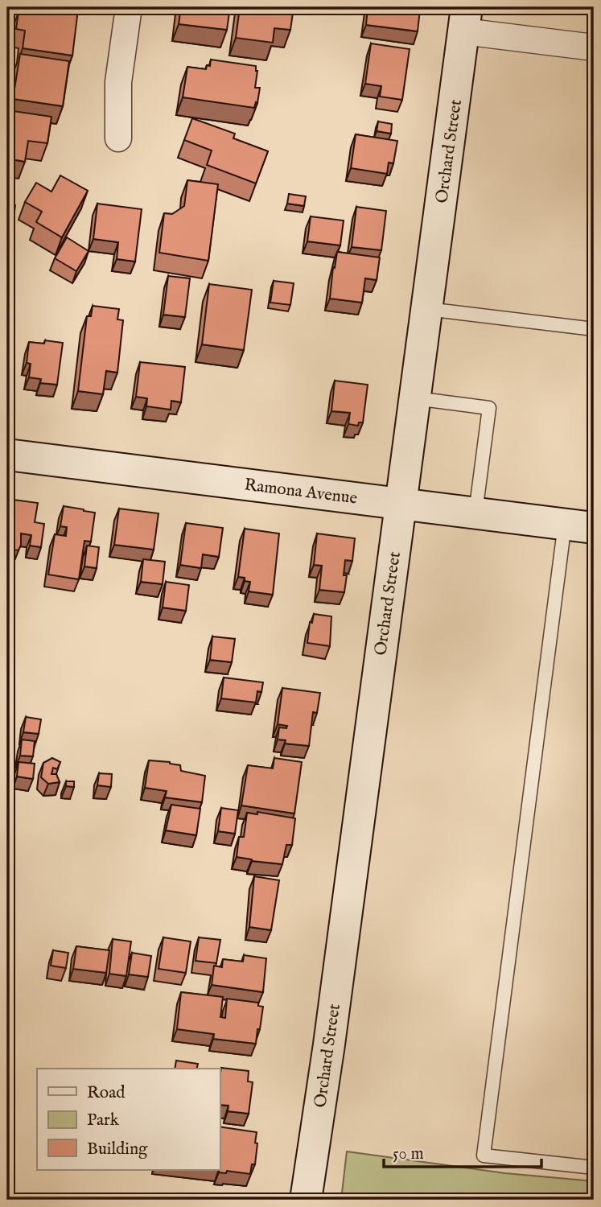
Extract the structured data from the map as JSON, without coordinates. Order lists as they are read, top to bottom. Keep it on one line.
{"streets":{"street":["Orchard Street","Ramona Avenue"]},"crossings":[["Orchard Street","Ramona Avenue"]],"legend":["Road","Park","Building"],"scale_bar":"50 m"}
